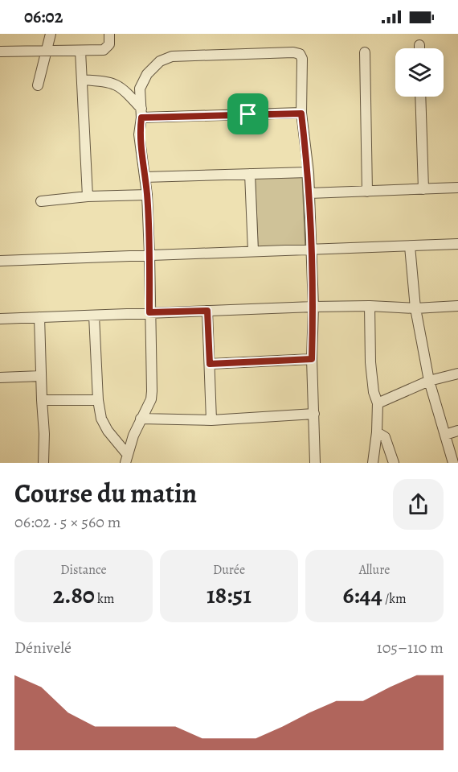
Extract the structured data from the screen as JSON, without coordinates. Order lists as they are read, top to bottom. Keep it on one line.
{"page":{"status":"06:02","heading":["Course du matin","06:02 · 5 × 560 m"],"stats":[["Distance","2.80 km"],["Durée","18:51"],["Allure","6:44 /km"]],"chart":["Dénivelé","105–110 m"]}}
